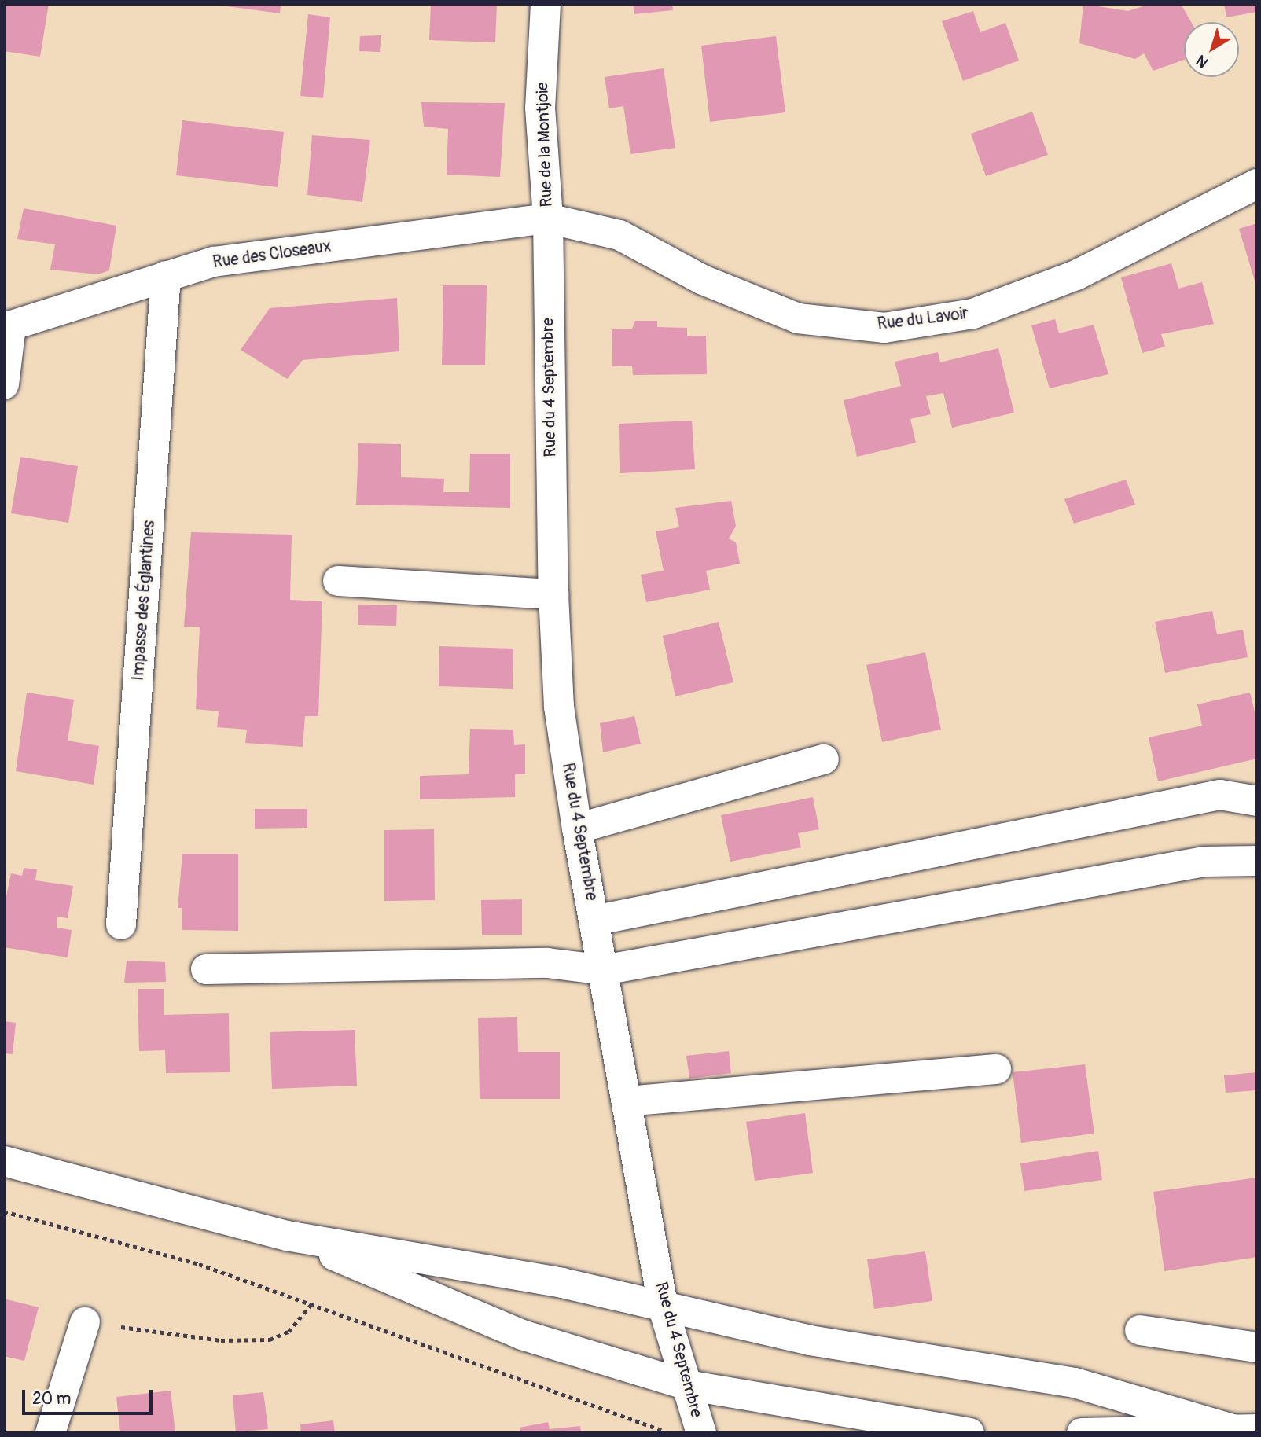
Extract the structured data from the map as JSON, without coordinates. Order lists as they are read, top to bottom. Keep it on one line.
{"streets":{"street":["Rue de la Montjoie","Rue des Closeaux","Rue du Lavoir","Rue du 4 Septembre","Impasse des Églantines"]},"crossings":[["Rue de la Montjoie","Rue des Closeaux"],["Rue de la Montjoie","Rue du Lavoir"],["Rue de la Montjoie","Rue du 4 Septembre"],["Rue des Closeaux","Rue du Lavoir"],["Rue des Closeaux","Rue du 4 Septembre"],["Rue des Closeaux","Impasse des Églantines"],["Rue du Lavoir","Rue du 4 Septembre"]],"scale_bar":"20 m","north":"bottom left"}
